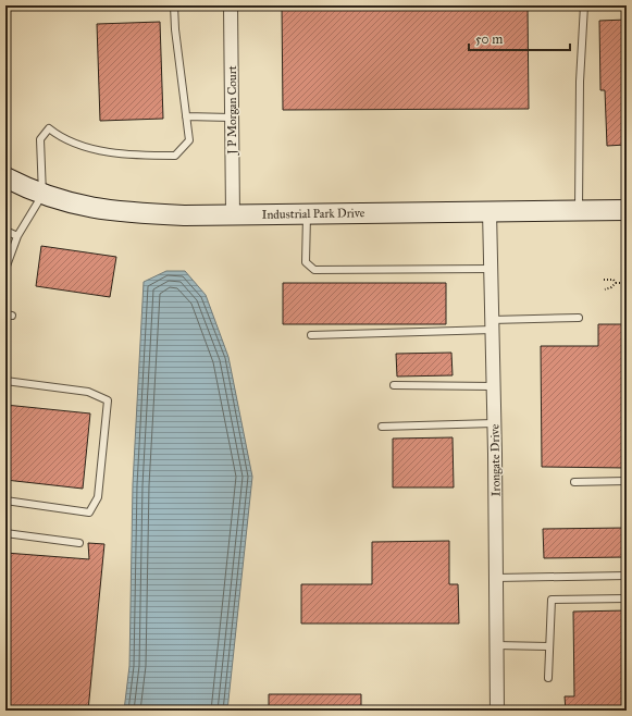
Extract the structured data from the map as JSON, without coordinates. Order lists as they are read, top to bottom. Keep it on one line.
{"streets":{"street":["J P Morgan Court","Industrial Park Drive","Irongate Drive"]},"crossings":[["J P Morgan Court","Industrial Park Drive"],["Industrial Park Drive","Irongate Drive"]],"scale_bar":"50 m"}
